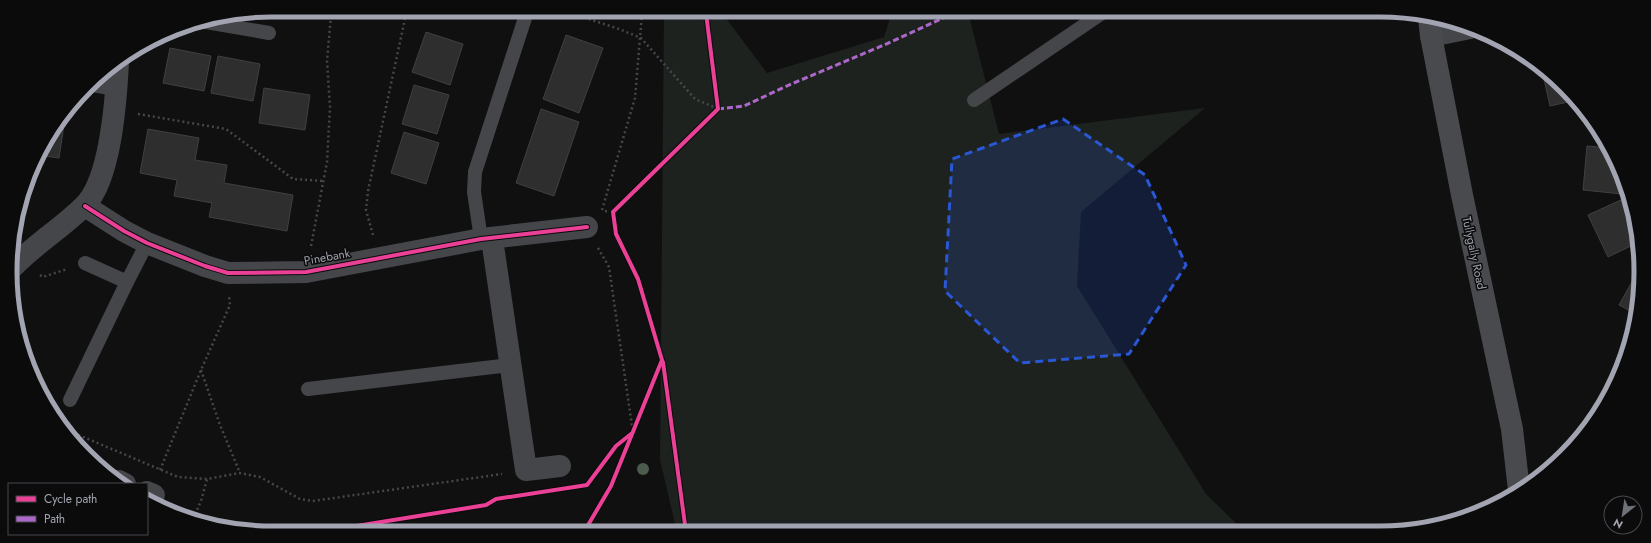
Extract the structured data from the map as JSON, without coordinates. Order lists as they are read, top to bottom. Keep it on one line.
{"streets":{"street":["Tullygally Road","Pinebank"]},"legend":["Cycle path","Path"],"north":"bottom left"}
